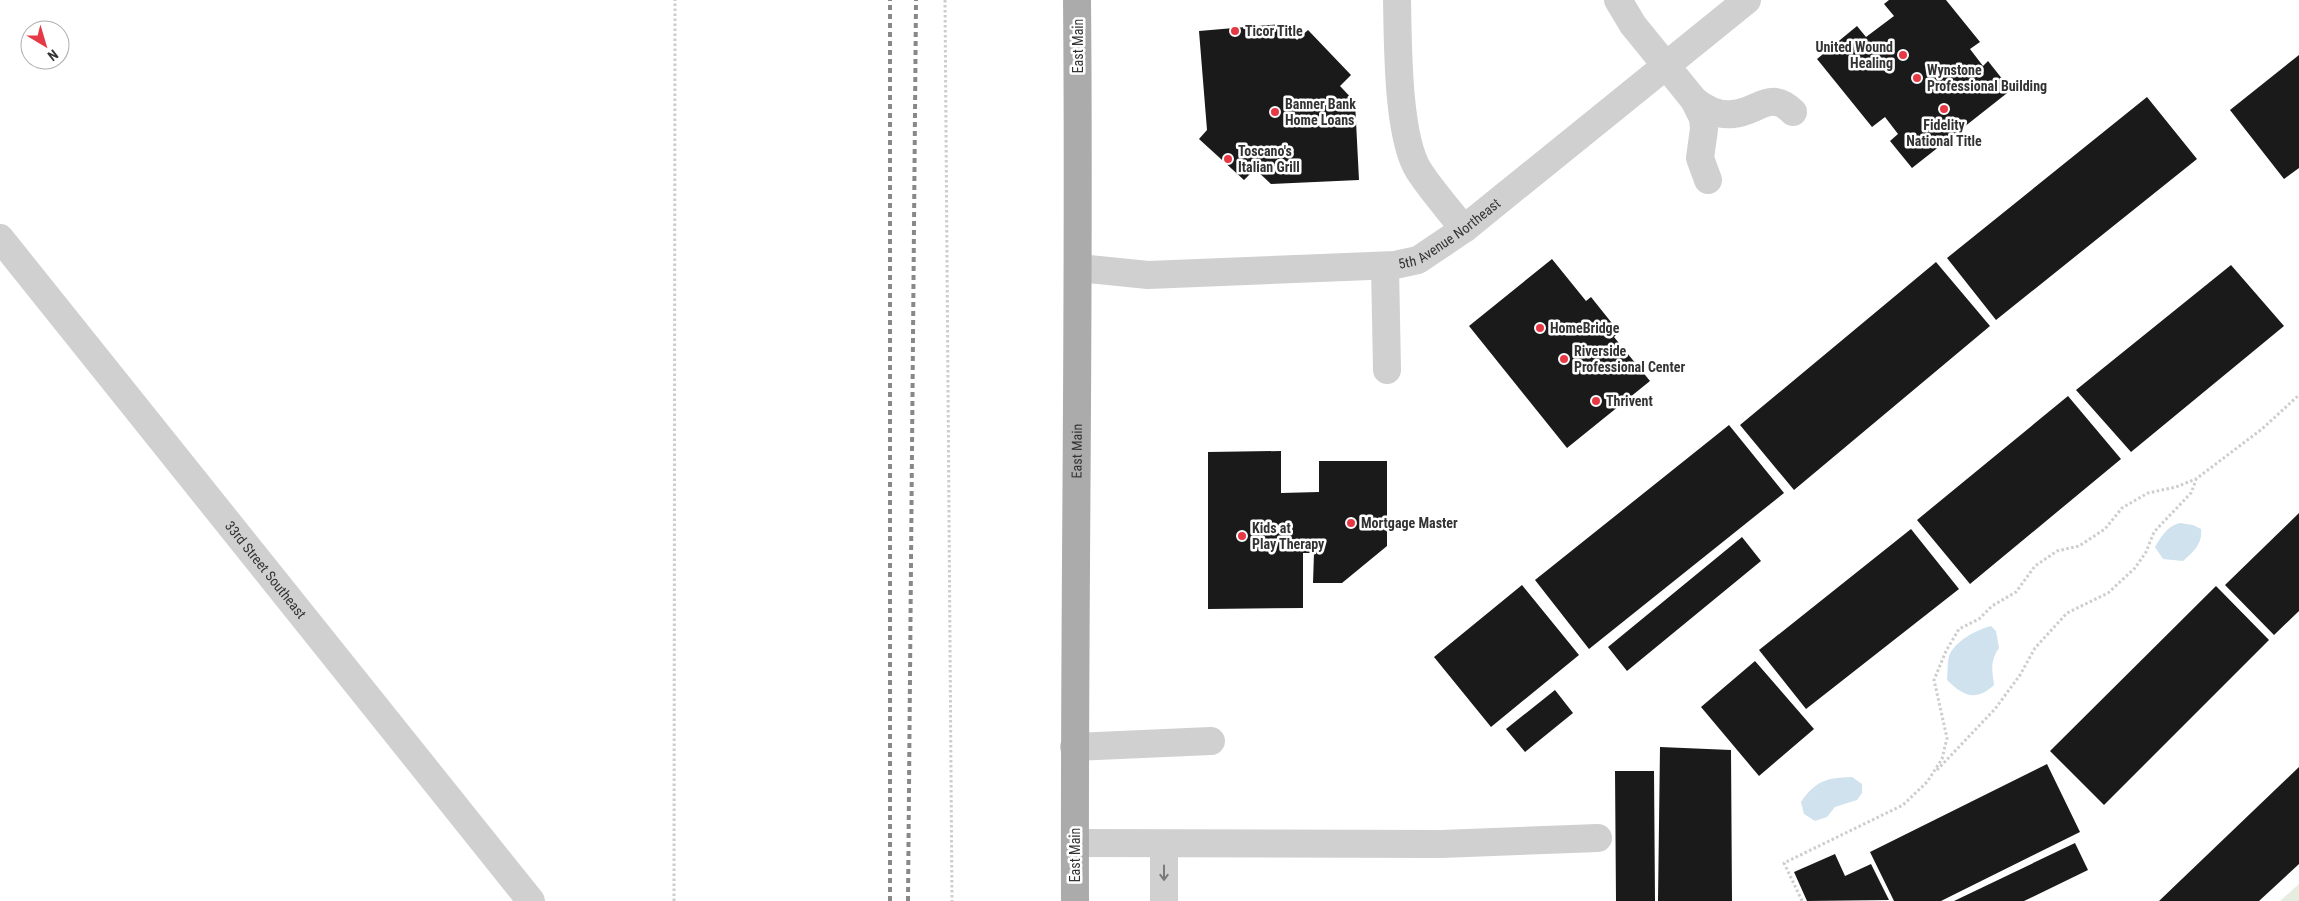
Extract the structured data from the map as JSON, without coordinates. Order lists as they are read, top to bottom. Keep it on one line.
{"streets":{"main road":["East Main"],"street":["5th Avenue Northeast","33rd Street Southeast"]},"crossings":[["East Main","5th Avenue Northeast"]],"places":["Ticor Title","United Wound Healing","Wynstone Professional Building","Fidelity National Title","Banner Bank Home Loans","Toscano's Italian Grill","HomeBridge","Riverside Professional Center","Thrivent","Mortgage Master","Kids at Play Therapy"],"north":"bottom right"}
